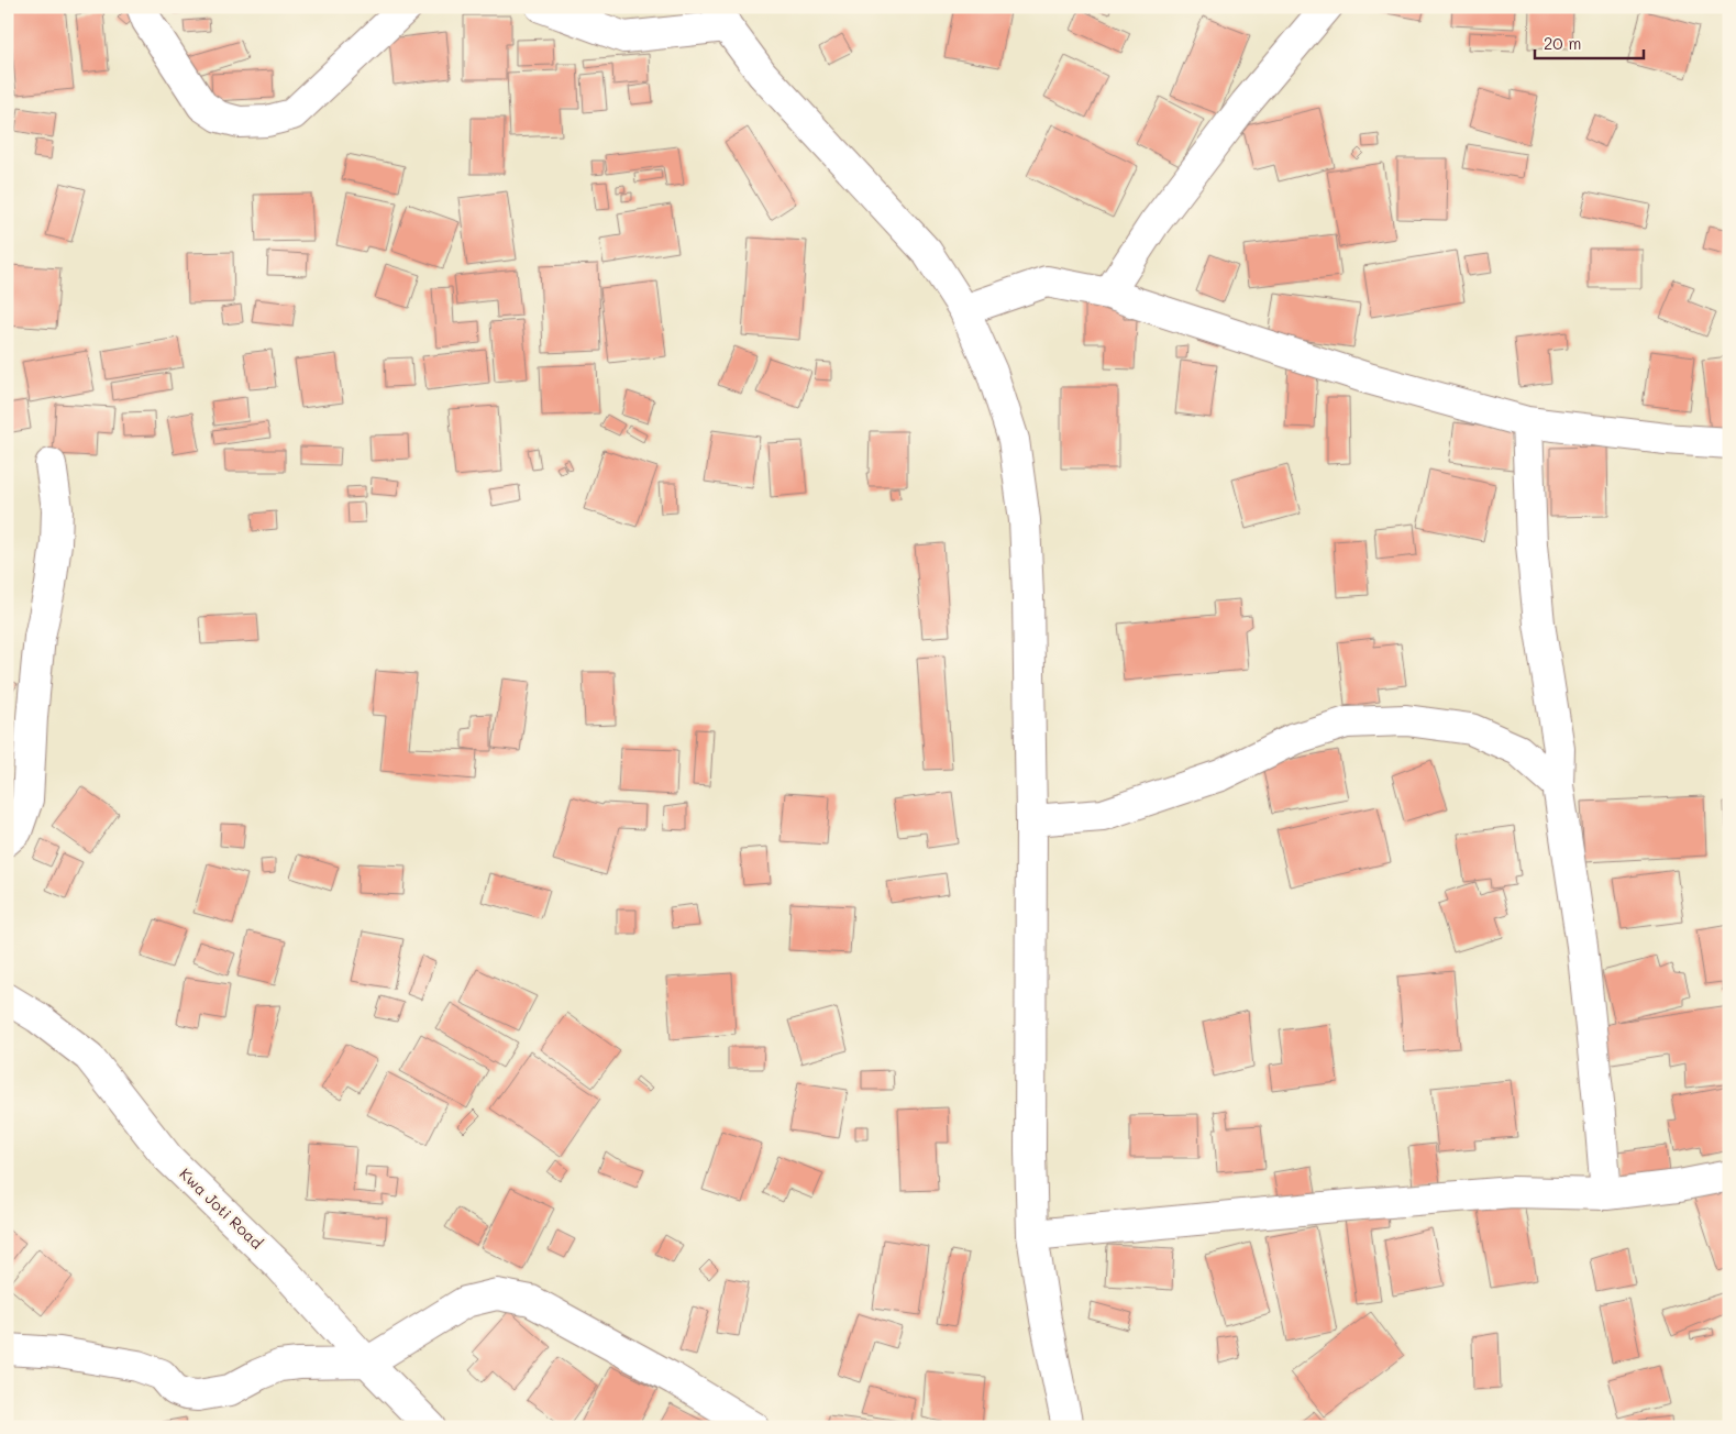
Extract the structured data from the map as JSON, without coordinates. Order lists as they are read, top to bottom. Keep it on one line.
{"streets":{"street":["Kwa Joti Road"]},"scale_bar":"20 m"}
